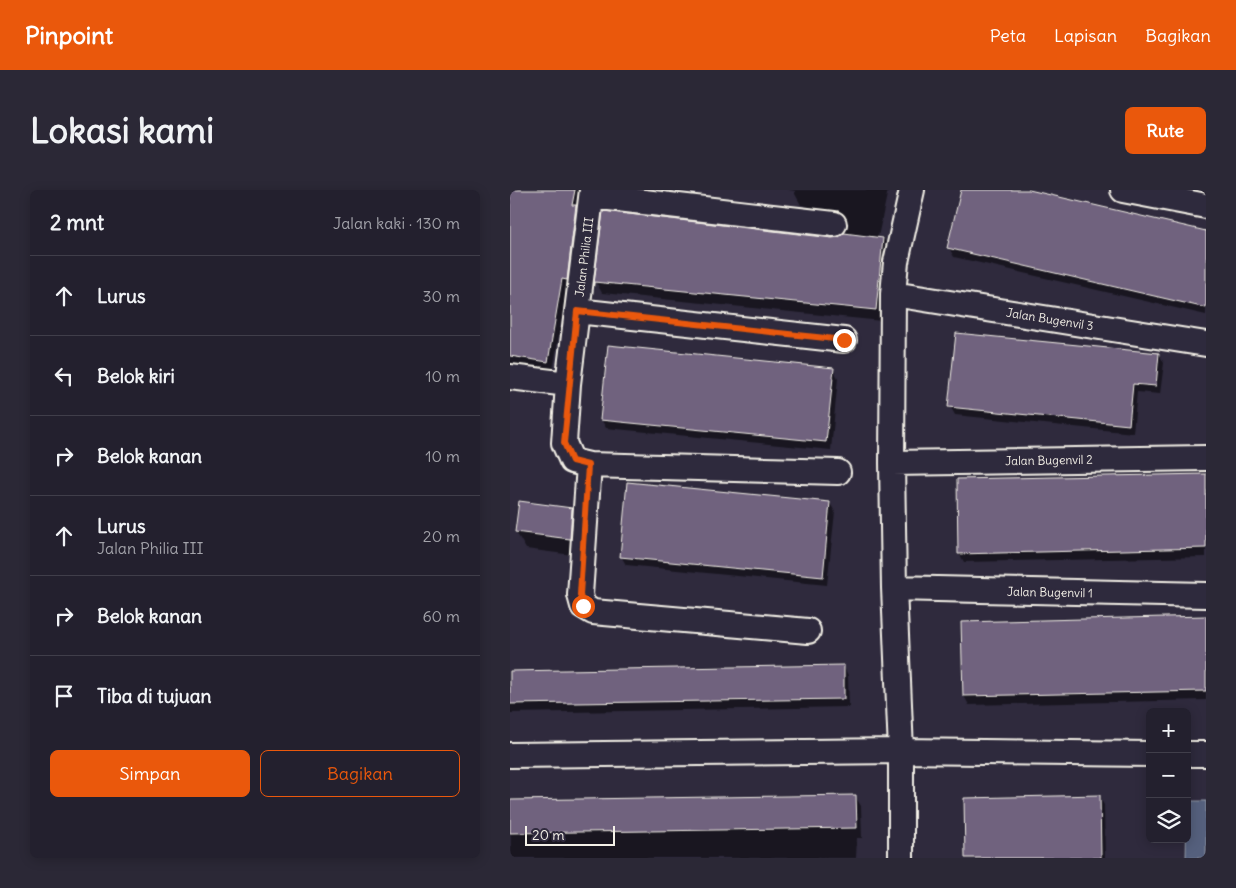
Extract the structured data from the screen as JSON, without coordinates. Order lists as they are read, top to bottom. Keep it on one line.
{"streets":{"street":["Jalan Philia III","Jalan Bugenvil 3","Jalan Bugenvil 2","Jalan Bugenvil 1"]},"scale_bar":"20 m","page":{"header":"Pinpoint","nav":["Peta","Lapisan","Bagikan"],"buttons":["Rute",["Simpan","Bagikan"]],"title":"Lokasi kami","heading":["2 mnt","Jalan kaki · 130 m"],"list":[["Lurus","30 m"],["Belok kiri","10 m"],["Belok kanan","10 m"],["Lurus","Jalan Philia III","20 m"],["Belok kanan","60 m"],"Tiba di tujuan"],"map_buttons":["+","−"],"scale":"20 m"}}
